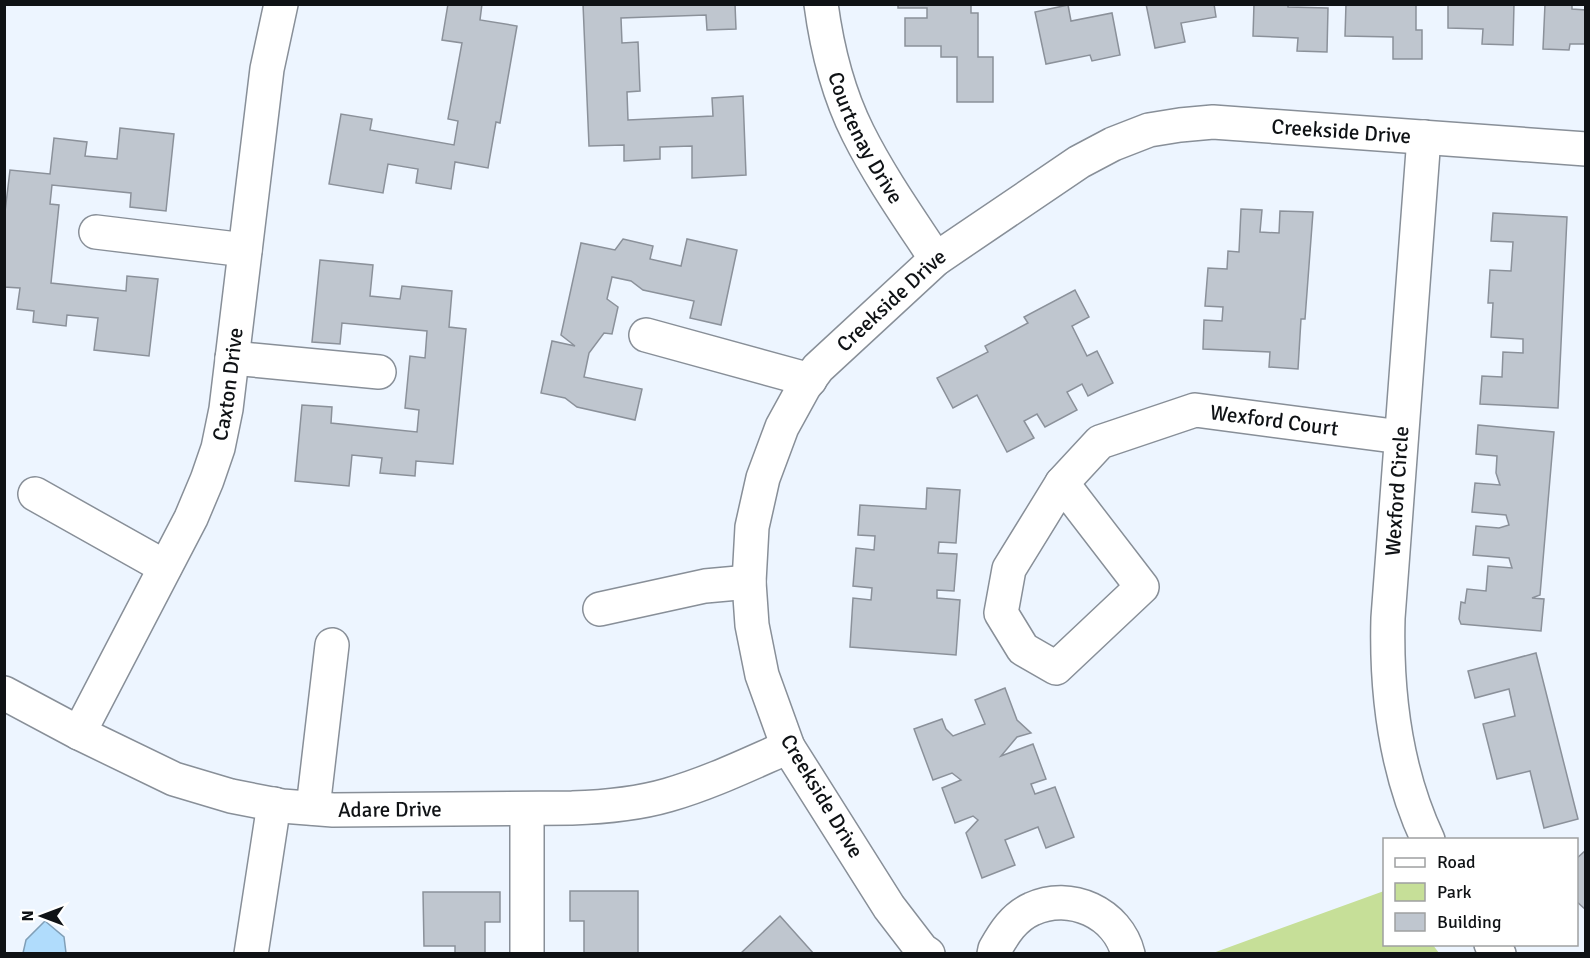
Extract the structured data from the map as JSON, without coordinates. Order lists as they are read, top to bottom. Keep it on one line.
{"streets":{"street":["Creekside Drive","Courtenay Drive","Caxton Drive","Wexford Court","Wexford Circle","Adare Drive"]},"crossings":[["Creekside Drive","Courtenay Drive"],["Creekside Drive","Wexford Circle"],["Creekside Drive","Adare Drive"],["Caxton Drive","Adare Drive"],["Wexford Court","Wexford Circle"]],"legend":["Road","Park","Building"],"north":"left"}
